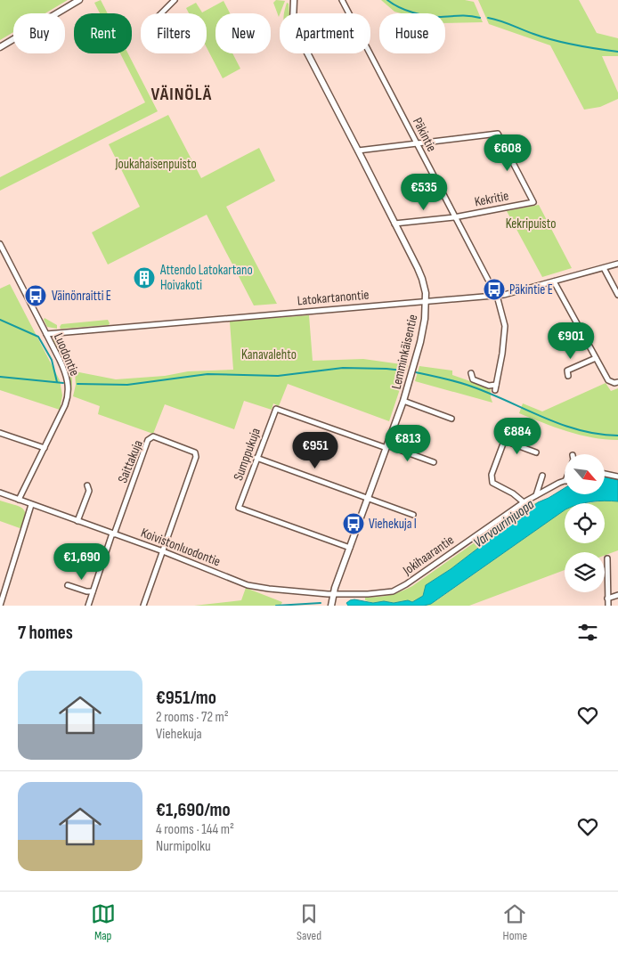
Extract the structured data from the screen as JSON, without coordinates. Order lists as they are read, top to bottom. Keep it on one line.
{"streets":{"street":["Päkintie","Kekritie","Latokartanontie","Lemminkäisentie","Luodontie","Sumppukuja","Saittakuja","Koivistonluodontie","Jokihaarantie"]},"crossings":[["Päkintie","Kekritie"],["Kekritie","Lemminkäisentie"],["Latokartanontie","Lemminkäisentie"],["Latokartanontie","Luodontie"],["Lemminkäisentie","Sumppukuja"],["Lemminkäisentie","Koivistonluodontie"],["Lemminkäisentie","Jokihaarantie"],["Luodontie","Koivistonluodontie"],["Saittakuja","Koivistonluodontie"],["Koivistonluodontie","Jokihaarantie"]],"districts":["VÄINÖLÄ"],"water":["Varvourinjuopa"],"parks":["Joukahaisenpuisto","Kekripuisto","Kanavalehto"],"places":{"building":["Attendo Latokartano Hoivakoti"],"bus stop":["Päkintie E","Väinönraitti E","Viehekuja I"]},"north":"bottom right","page":{"chip":["Buy","Rent","Filters","New","Apartment","House"],"price":["€608","€535","€901","€884","€813","€951","€1,690"],"heading":"7 homes","list":[{"name":"€951/mo","note":"2 rooms · 72 m² · Viehekuja"},{"name":"€1,690/mo","note":"4 rooms · 144 m² · Nurmipolku"}],"tabs":["Map","Saved","Home"]}}
